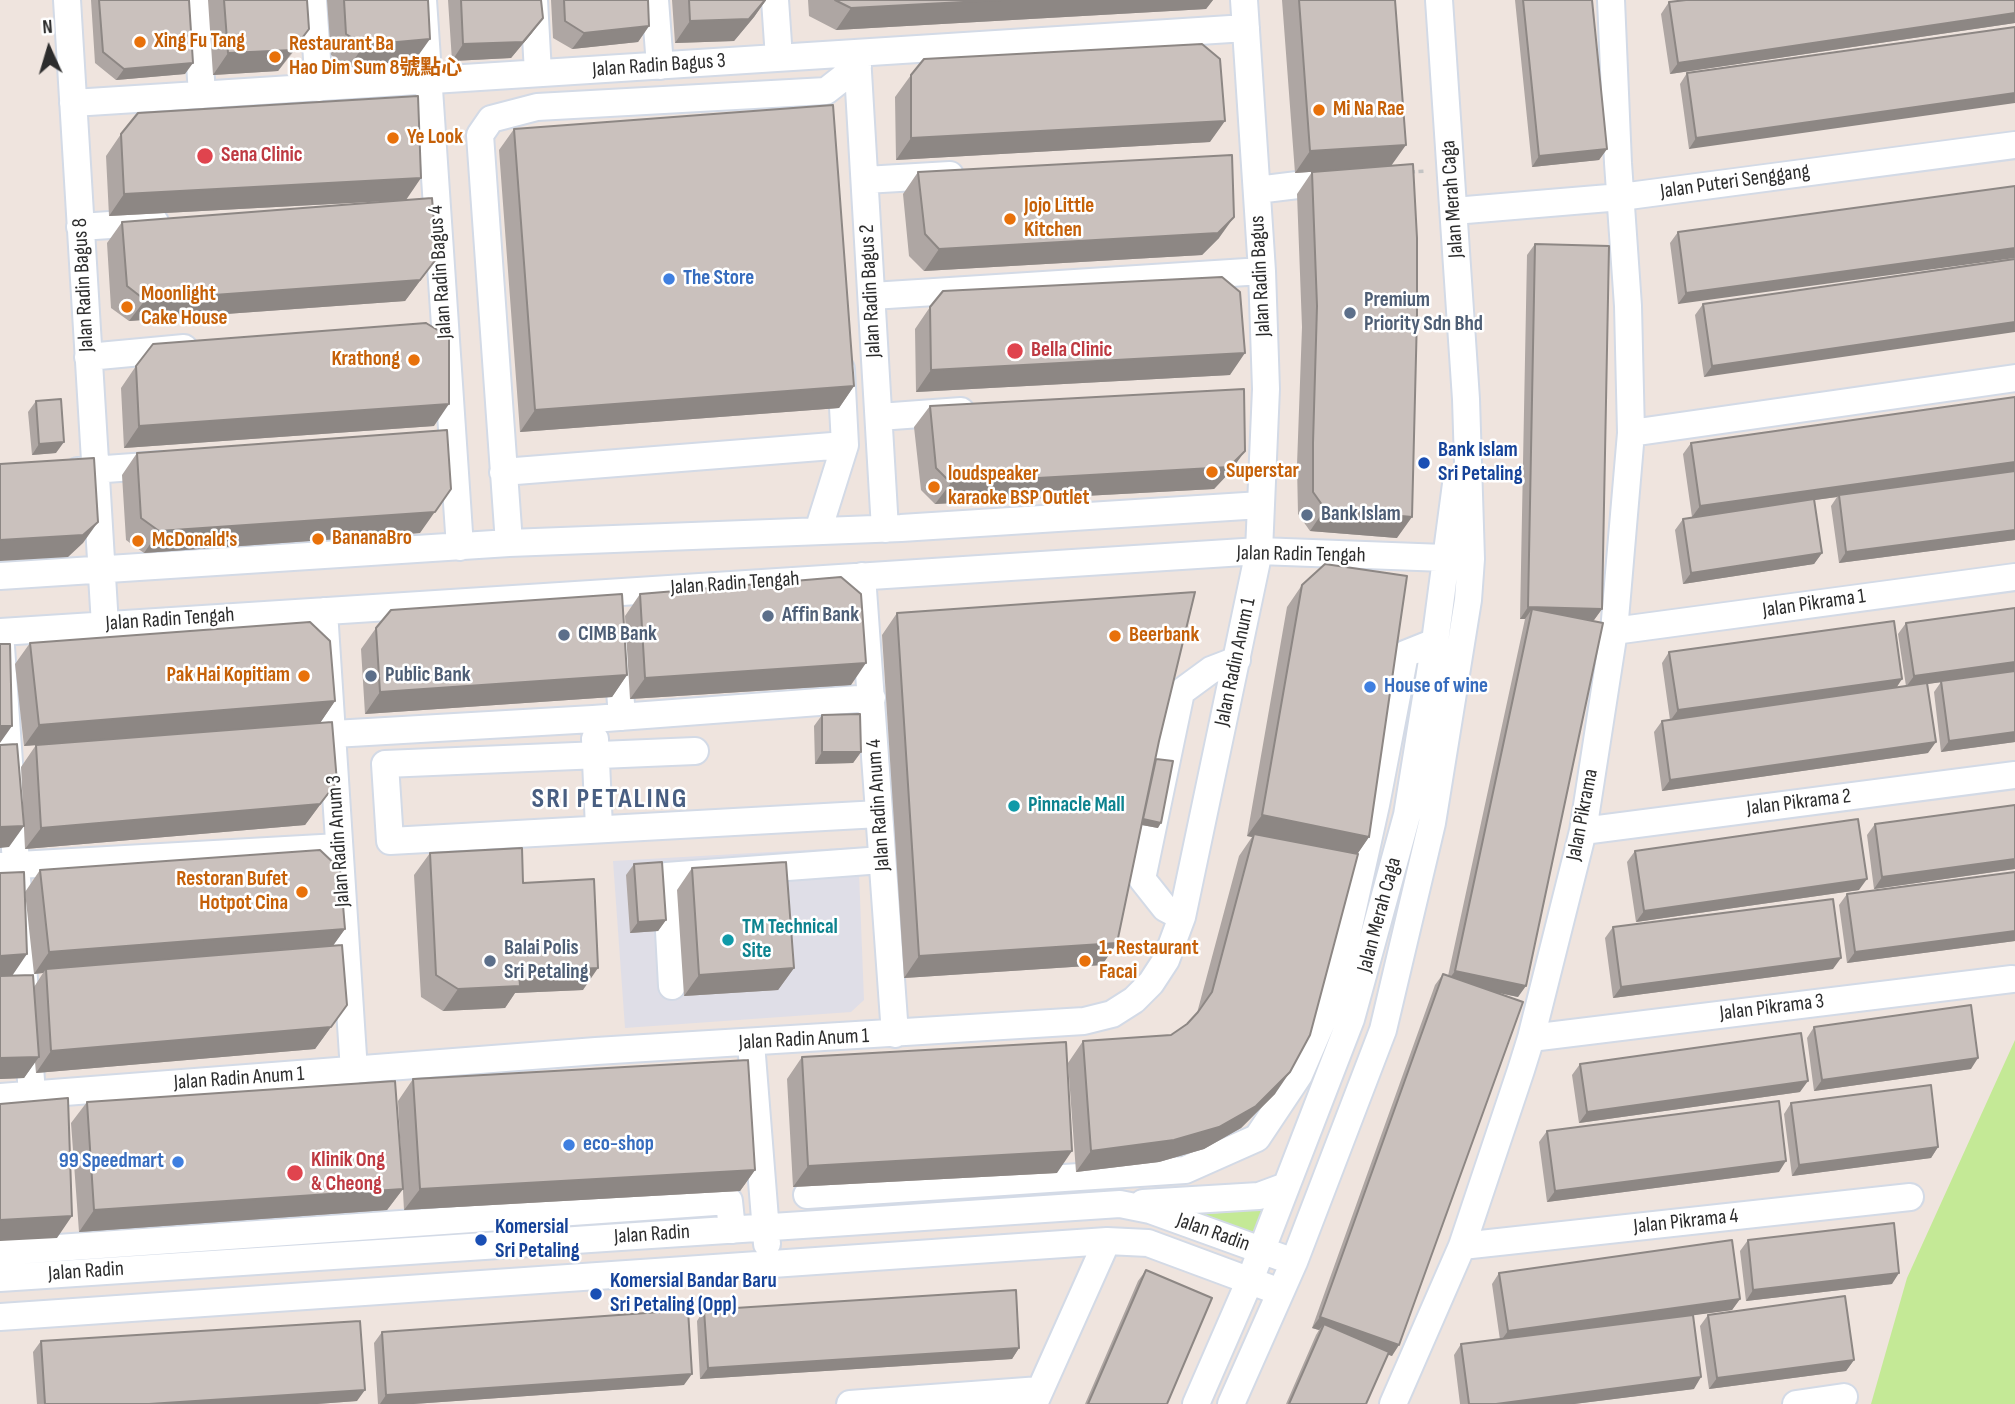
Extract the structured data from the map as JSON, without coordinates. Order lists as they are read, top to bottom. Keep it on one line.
{"streets":{"street":["Jalan Radin Bagus 3","Jalan Puteri Senggang","Jalan Merah Caga","Jalan Radin Bagus 4","Jalan Radin Bagus","Jalan Radin Bagus 8","Jalan Radin Bagus 2","Jalan Radin Tengah","Jalan Pikrama 1","Jalan Radin Anum 1","Jalan Pikrama 2","Jalan Radin Anum 4","Jalan Pikrama","Jalan Radin Anum 3","Jalan Pikrama 3","Jalan Pikrama 4","Jalan Radin"]},"crossings":[["Jalan Radin Bagus 3","Jalan Radin Bagus 4"],["Jalan Radin Bagus 3","Jalan Radin Bagus"],["Jalan Radin Bagus 3","Jalan Radin Bagus 8"],["Jalan Radin Bagus 3","Jalan Radin Bagus 2"],["Jalan Puteri Senggang","Jalan Merah Caga"],["Jalan Puteri Senggang","Jalan Pikrama"],["Jalan Merah Caga","Jalan Radin Tengah"],["Jalan Merah Caga","Jalan Radin"],["Jalan Radin Bagus","Jalan Radin Tengah"],["Jalan Radin Bagus","Jalan Radin Anum 1"],["Jalan Radin Bagus 8","Jalan Radin Tengah"],["Jalan Radin Tengah","Jalan Radin Anum 1"],["Jalan Radin Tengah","Jalan Radin Anum 4"],["Jalan Radin Tengah","Jalan Radin Anum 3"],["Jalan Pikrama 1","Jalan Pikrama"],["Jalan Radin Anum 1","Jalan Radin Anum 4"],["Jalan Radin Anum 1","Jalan Radin Anum 3"],["Jalan Pikrama 2","Jalan Pikrama"],["Jalan Pikrama","Jalan Pikrama 3"],["Jalan Pikrama","Jalan Pikrama 4"]],"districts":["SRI PETALING"],"places":["Xing Fu Tang","Restaurant Ba Hao Dim Sum 8號點心","Mi Na Rae","Ye Look","Sena Clinic","Jojo Little Kitchen","The Store","Moonlight Cake House","Premium Priority Sdn Bhd","Bella Clinic","Krathong","Bank Islam Sri Petaling","Superstar","loudspeaker karaoke BSP Outlet","Bank Islam","BananaBro","McDonald's","Affin Bank","CIMB Bank","Beerbank","Pak Hai Kopitiam","Public Bank","House of wine","Pinnacle Mall","Restoran Bufet Hotpot Cina","TM Technical Site","Balai Polis Sri Petaling","1. Restaurant Facai","eco-shop","99 Speedmart","Klinik Ong & Cheong","Komersial Sri Petaling","Komersial Bandar Baru Sri Petaling (Opp)"],"north":"top"}
